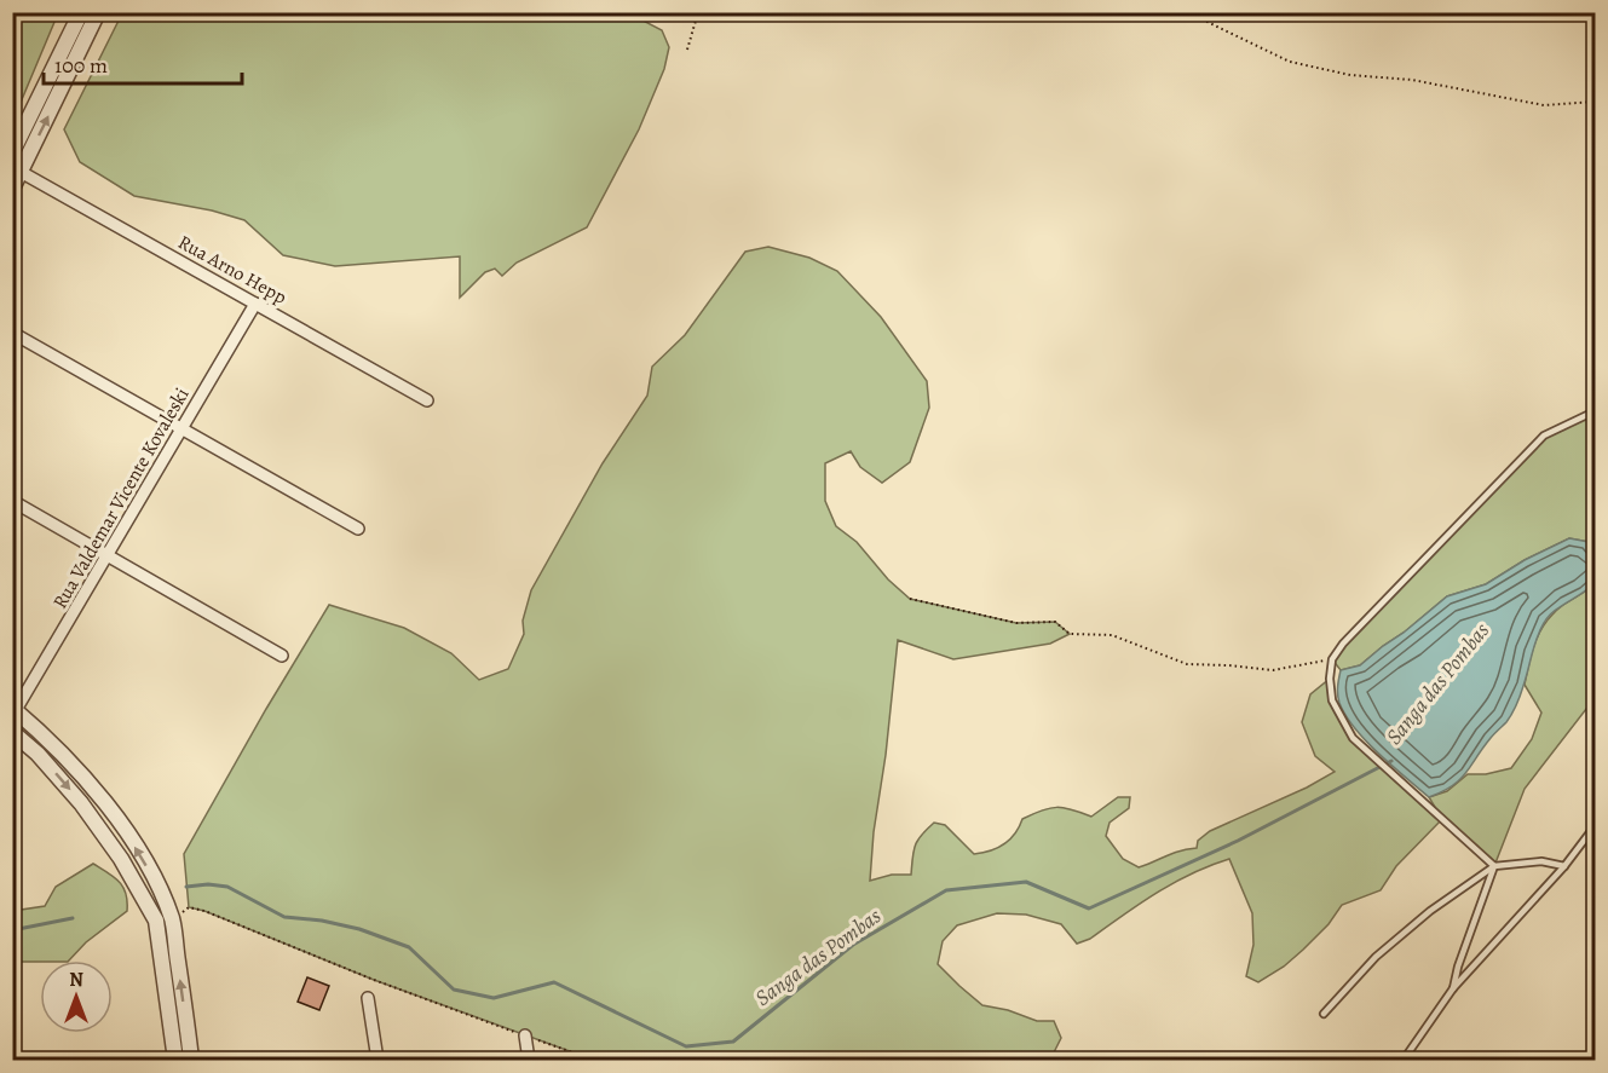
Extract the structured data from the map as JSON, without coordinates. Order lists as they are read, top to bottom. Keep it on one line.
{"streets":{"street":["Rua Arno Hepp","Rua Valdemar Vicente Kovaleski"]},"crossings":[["Rua Arno Hepp","Rua Valdemar Vicente Kovaleski"]],"water":["Sanga das Pombas"],"scale_bar":"100 m","north":"top"}
